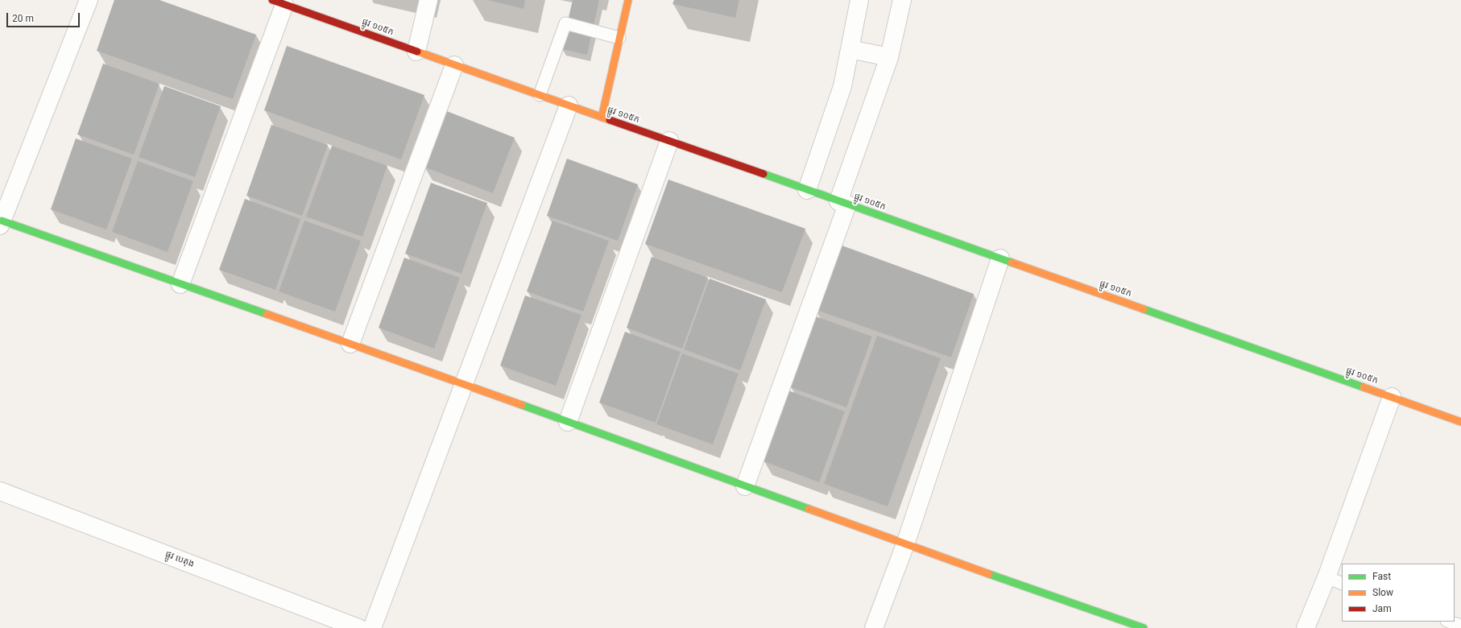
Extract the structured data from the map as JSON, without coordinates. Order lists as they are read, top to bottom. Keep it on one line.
{"streets":{"street":["ផ្លូវ ១០៥ក","ផ្លូវ បេតុង"]},"legend":["Fast","Slow","Jam"],"scale_bar":"20 m"}
